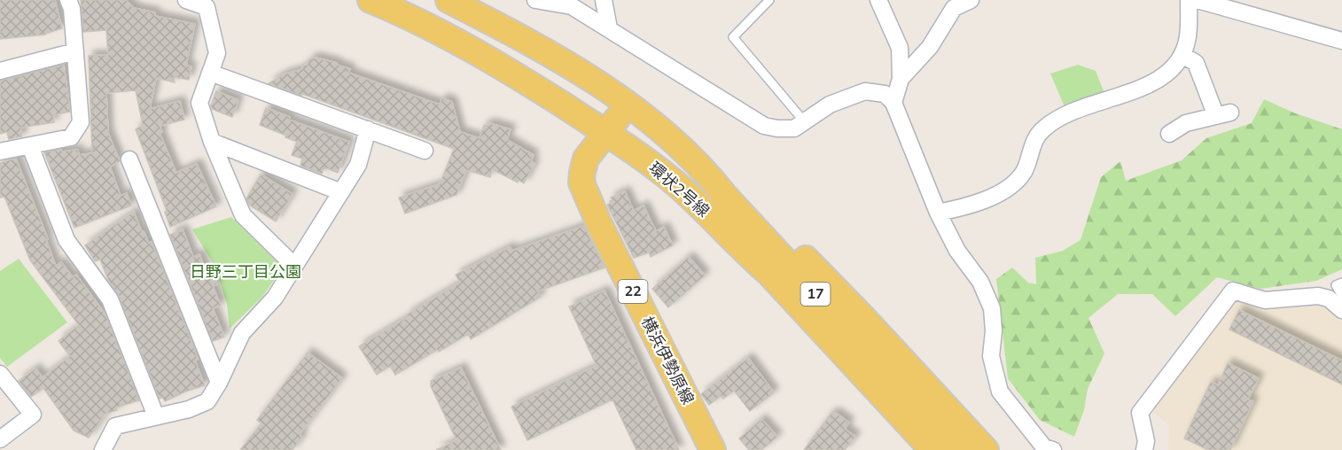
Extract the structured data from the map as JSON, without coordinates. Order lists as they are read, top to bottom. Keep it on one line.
{"streets":{"main road":["環状2号線","22","17","横浜伊勢原線"]},"crossings":[["環状2号線","横浜伊勢原線"]],"parks":["日野三丁目公園"]}
